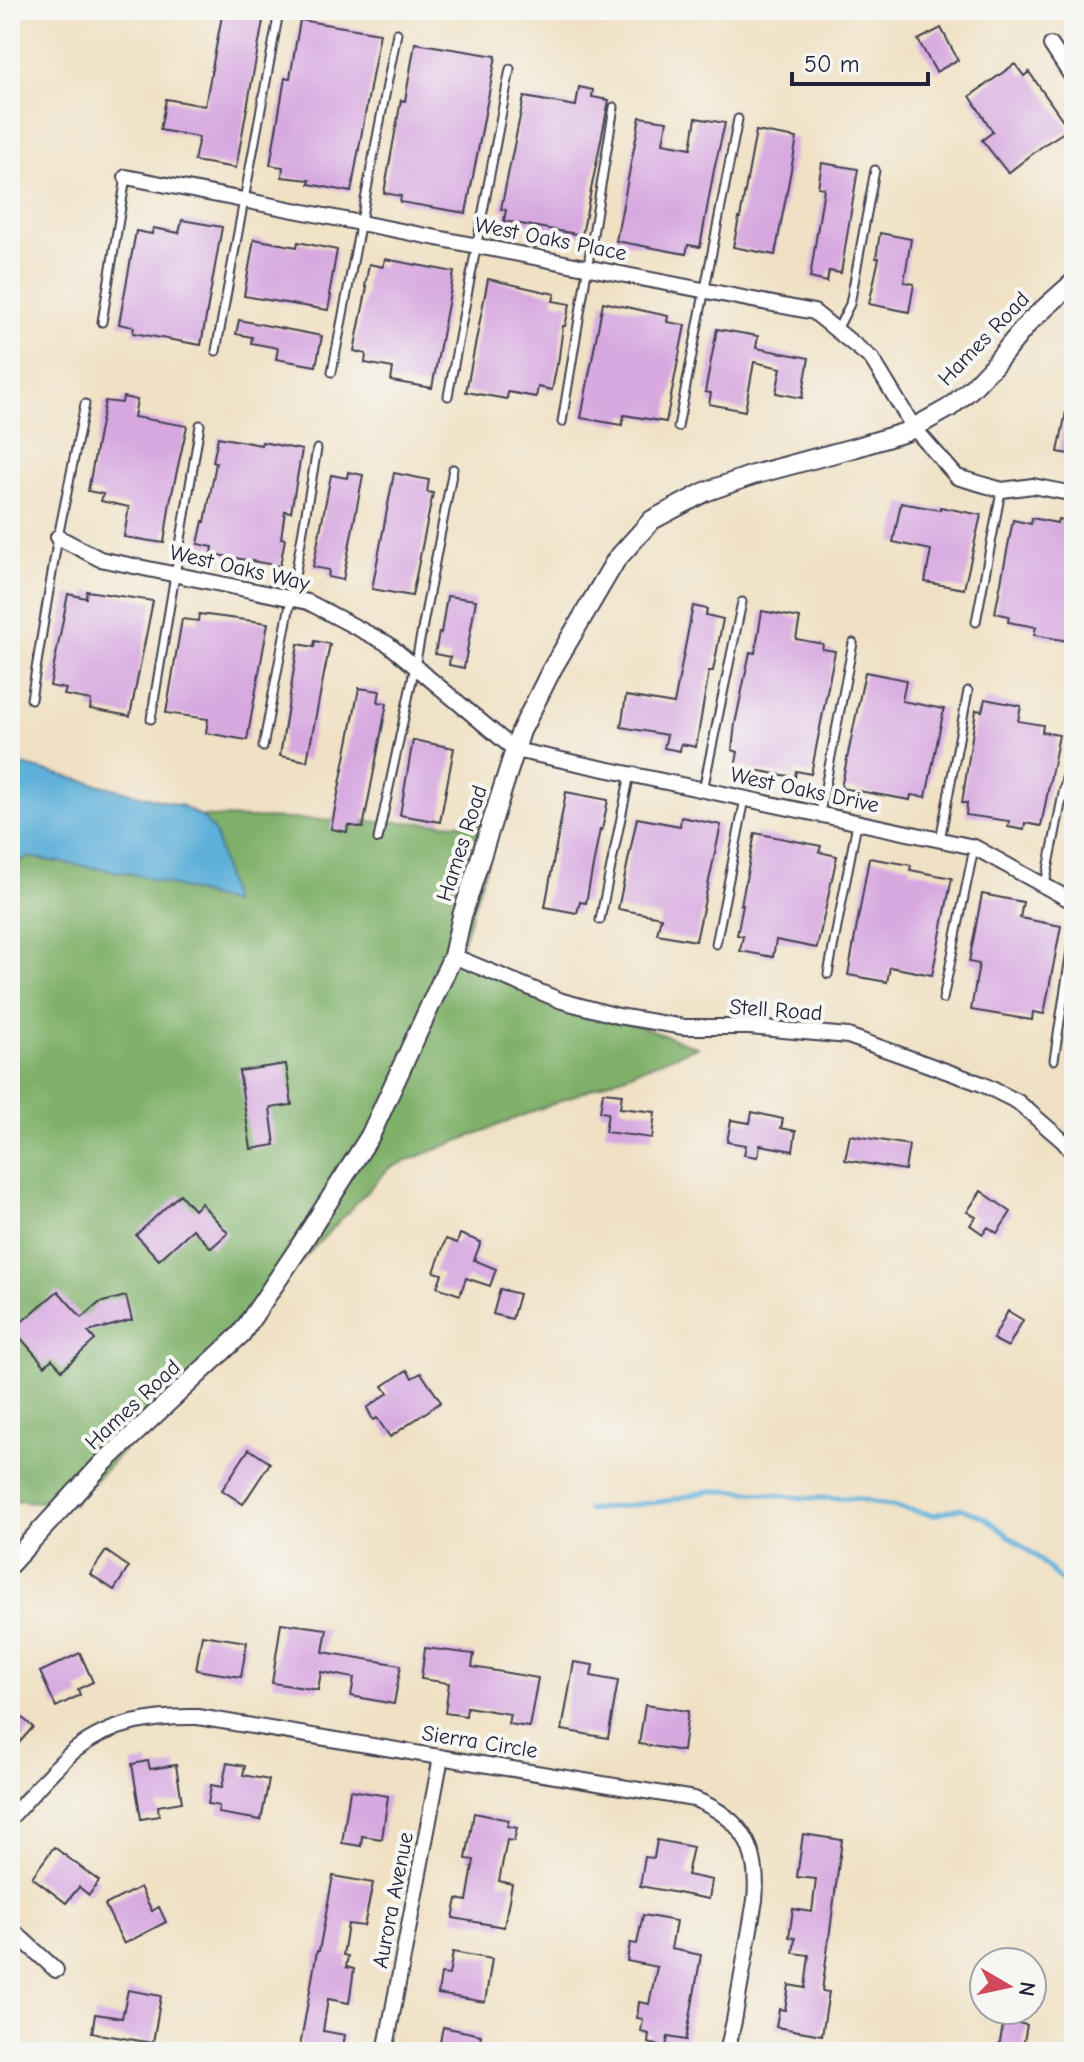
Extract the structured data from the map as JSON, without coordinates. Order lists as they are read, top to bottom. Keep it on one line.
{"streets":{"street":["West Oaks Place","Hames Road","West Oaks Way","West Oaks Drive","Stell Road","Sierra Circle","Aurora Avenue"]},"crossings":[["West Oaks Place","Hames Road"],["Hames Road","West Oaks Way"],["Hames Road","West Oaks Drive"],["Hames Road","Stell Road"],["West Oaks Way","West Oaks Drive"],["Sierra Circle","Aurora Avenue"]],"scale_bar":"50 m","north":"right"}
